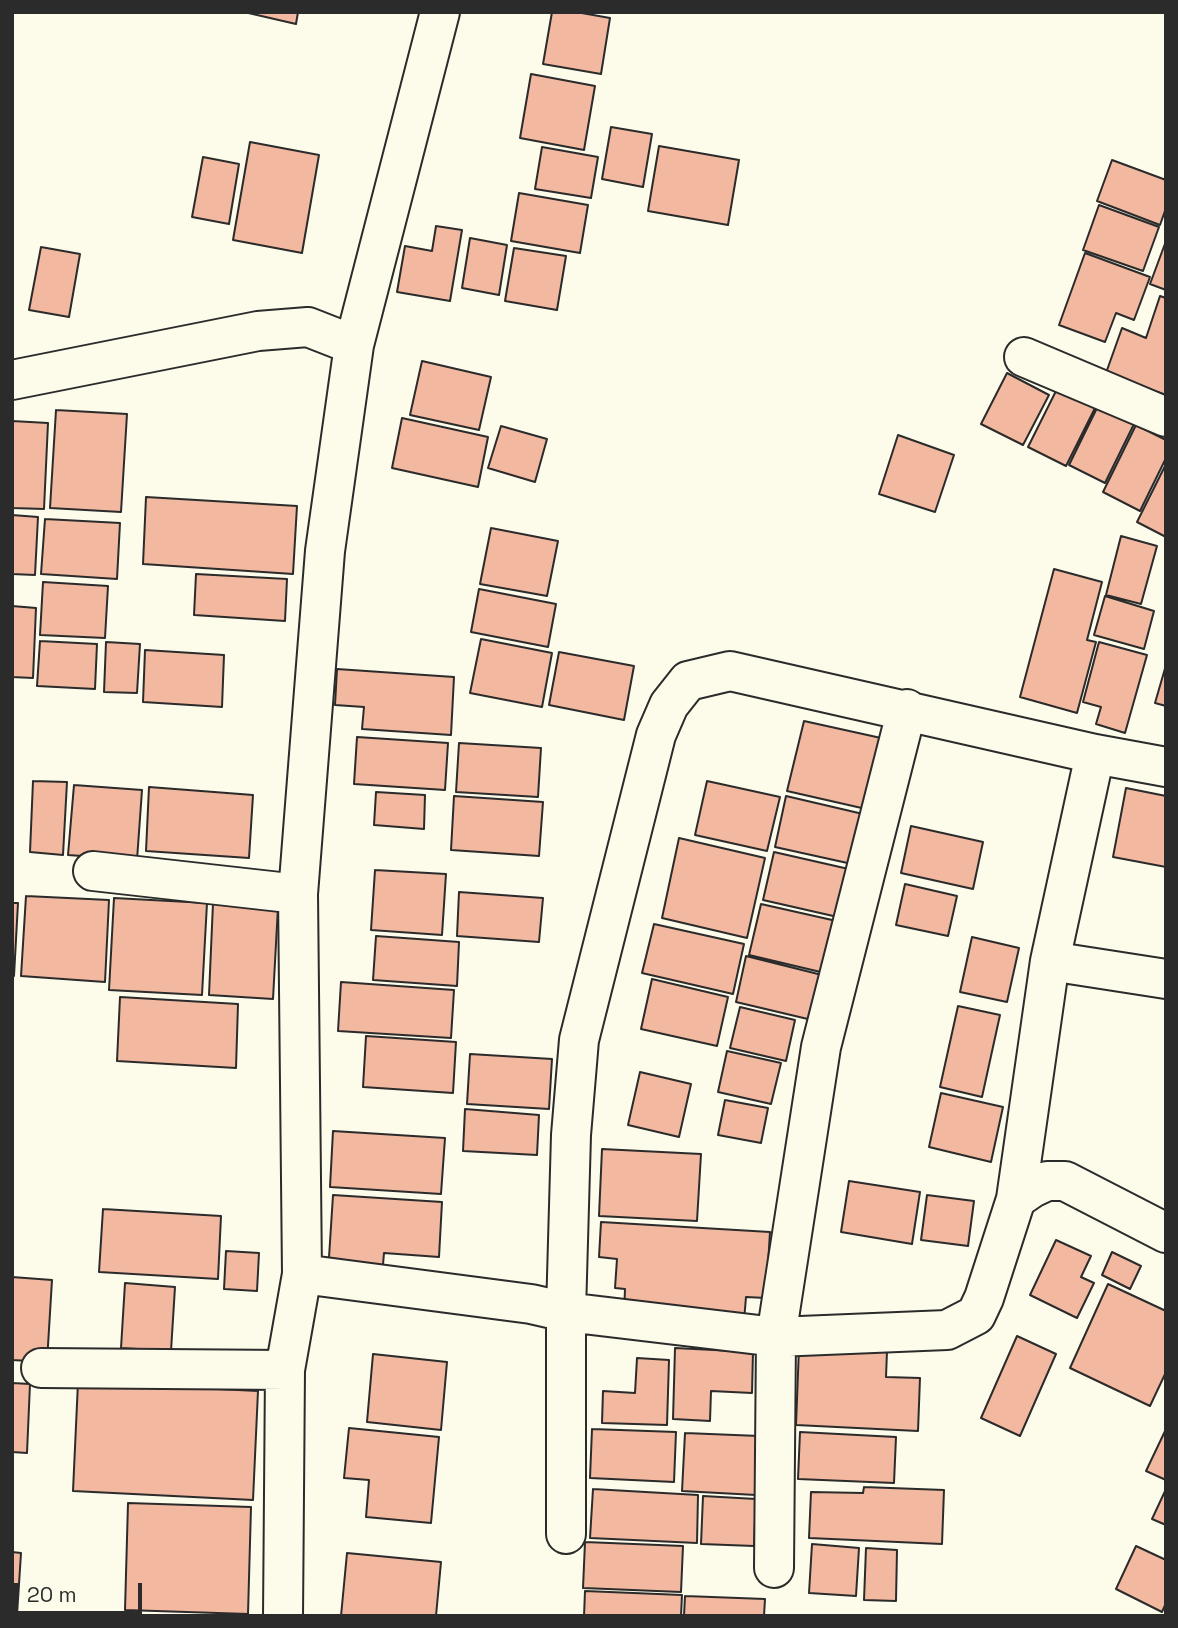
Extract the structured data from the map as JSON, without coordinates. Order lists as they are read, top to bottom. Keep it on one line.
{"scale_bar":"20 m"}
